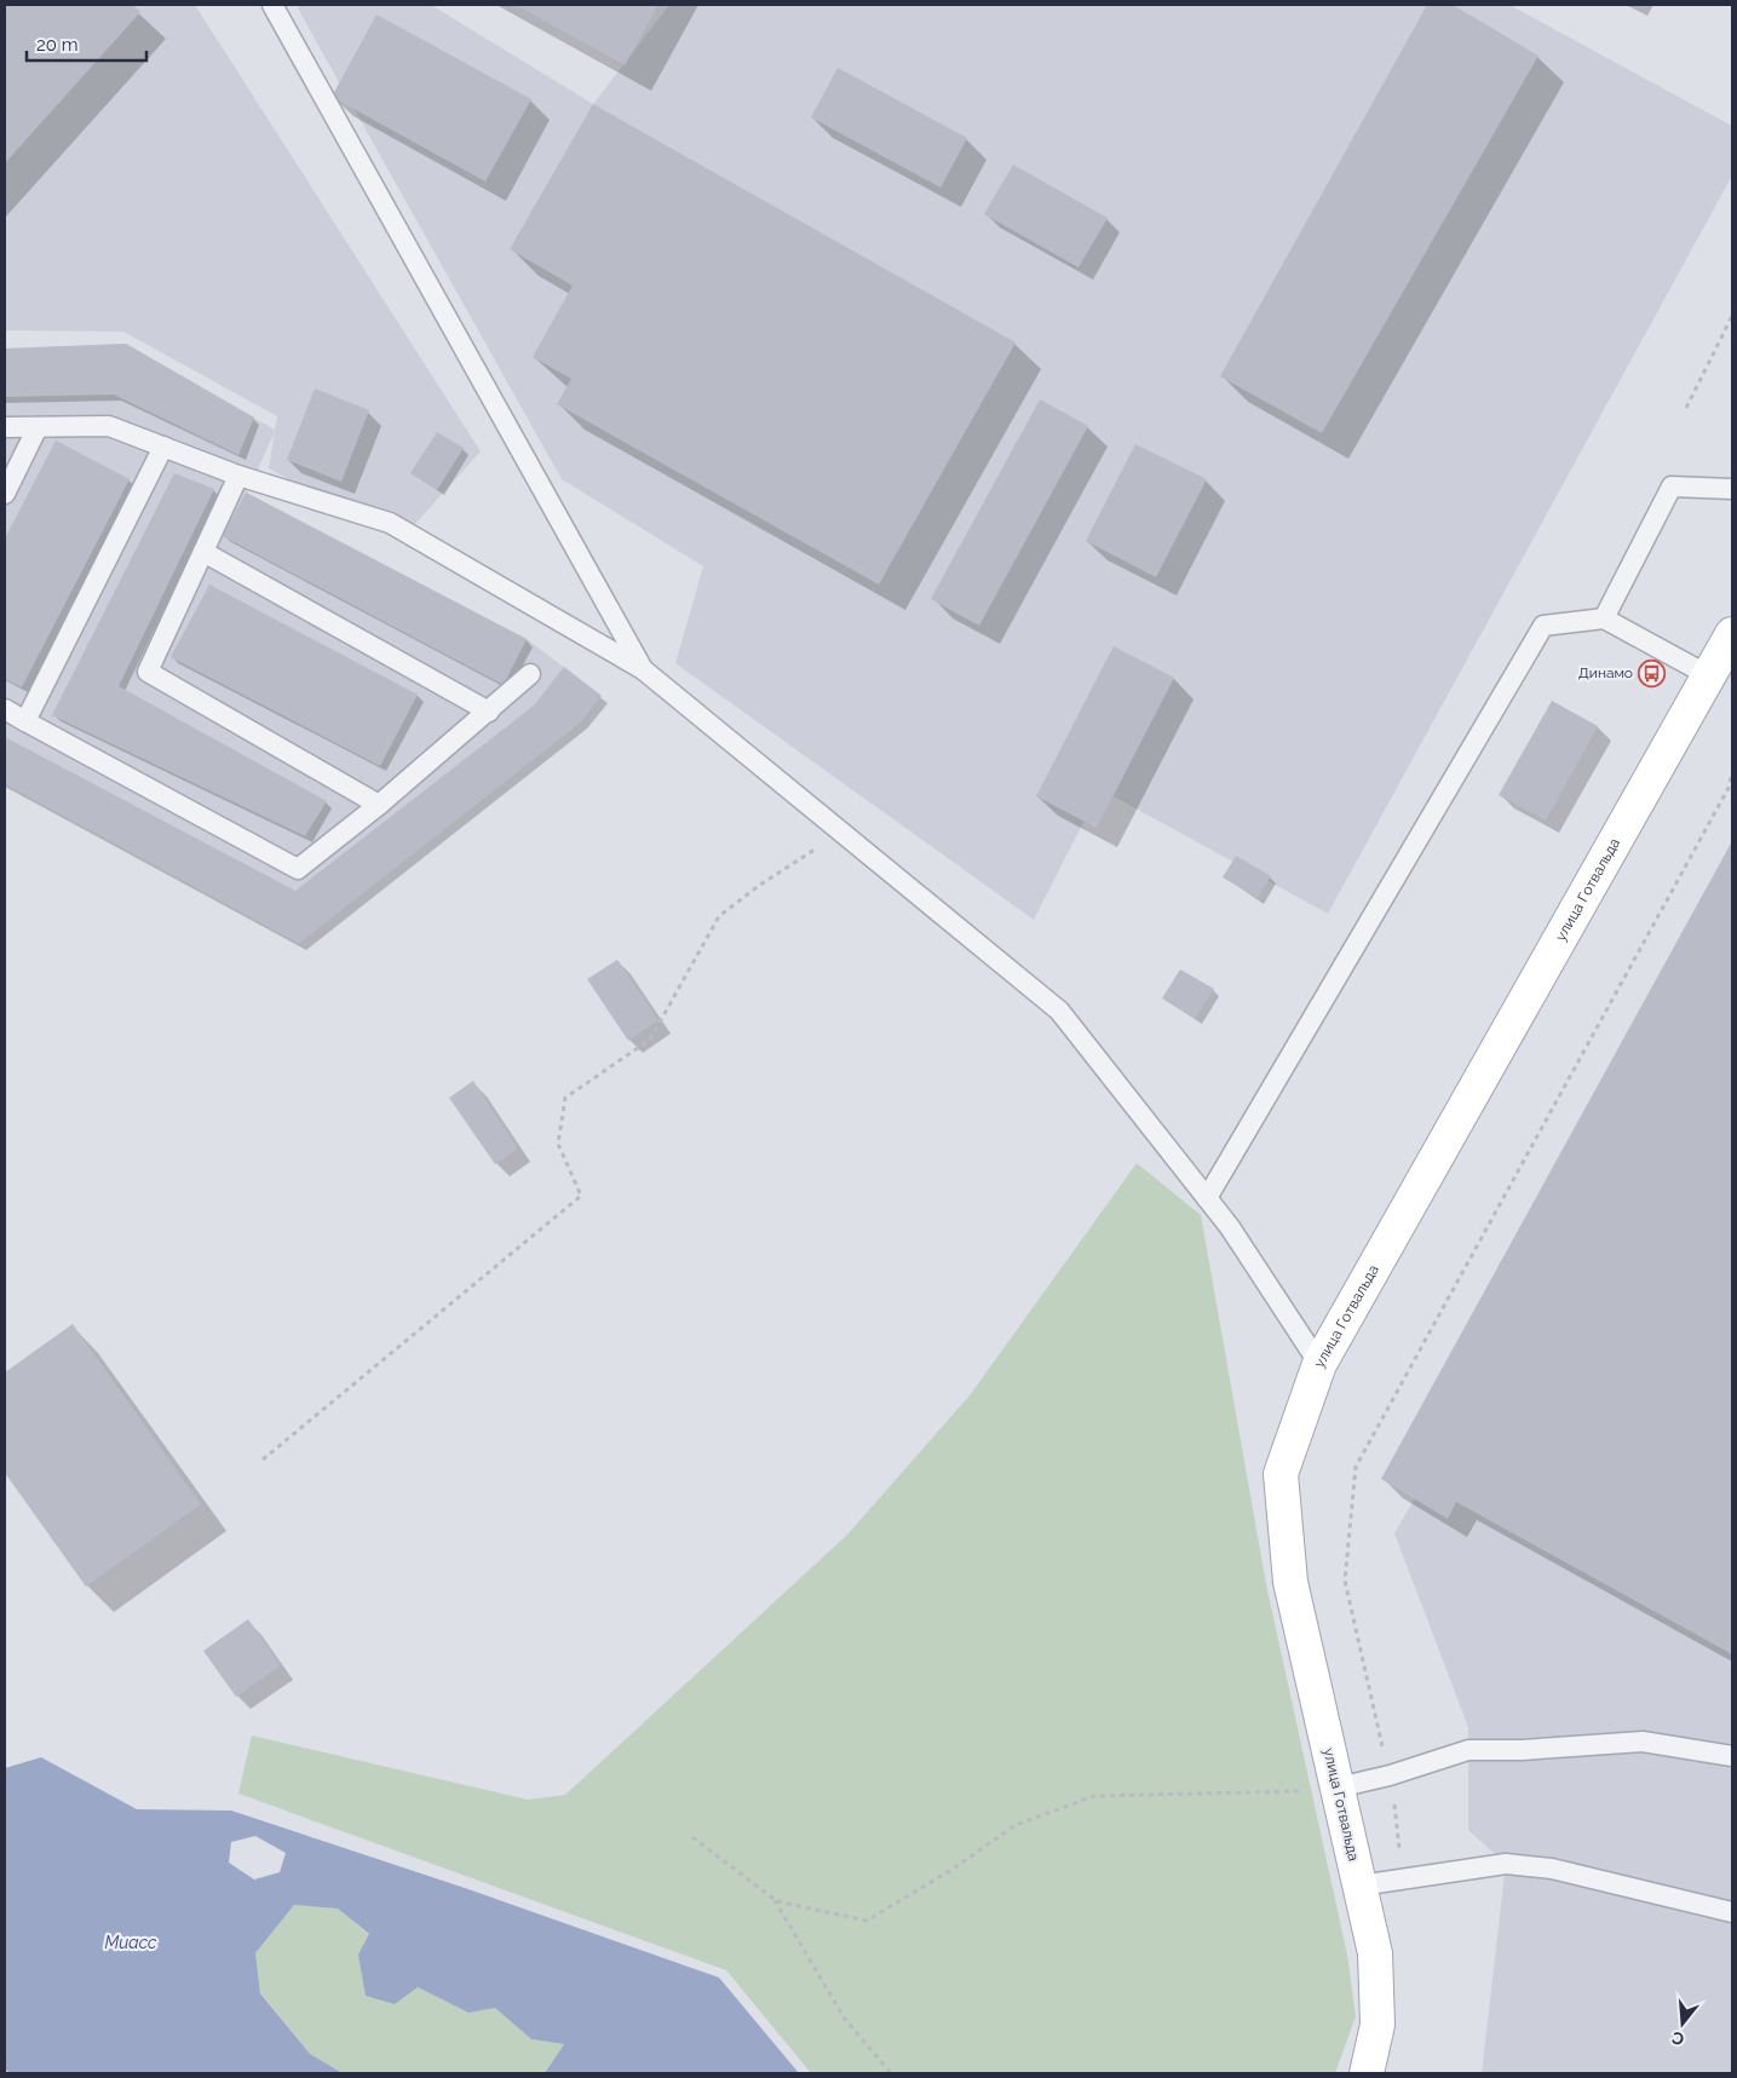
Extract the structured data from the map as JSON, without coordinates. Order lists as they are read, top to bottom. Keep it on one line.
{"streets":{"main road":["улица Готвальда"]},"water":["Миасс"],"places":{"bus stop":["Динамо"]},"scale_bar":"20 m","north":"bottom"}
